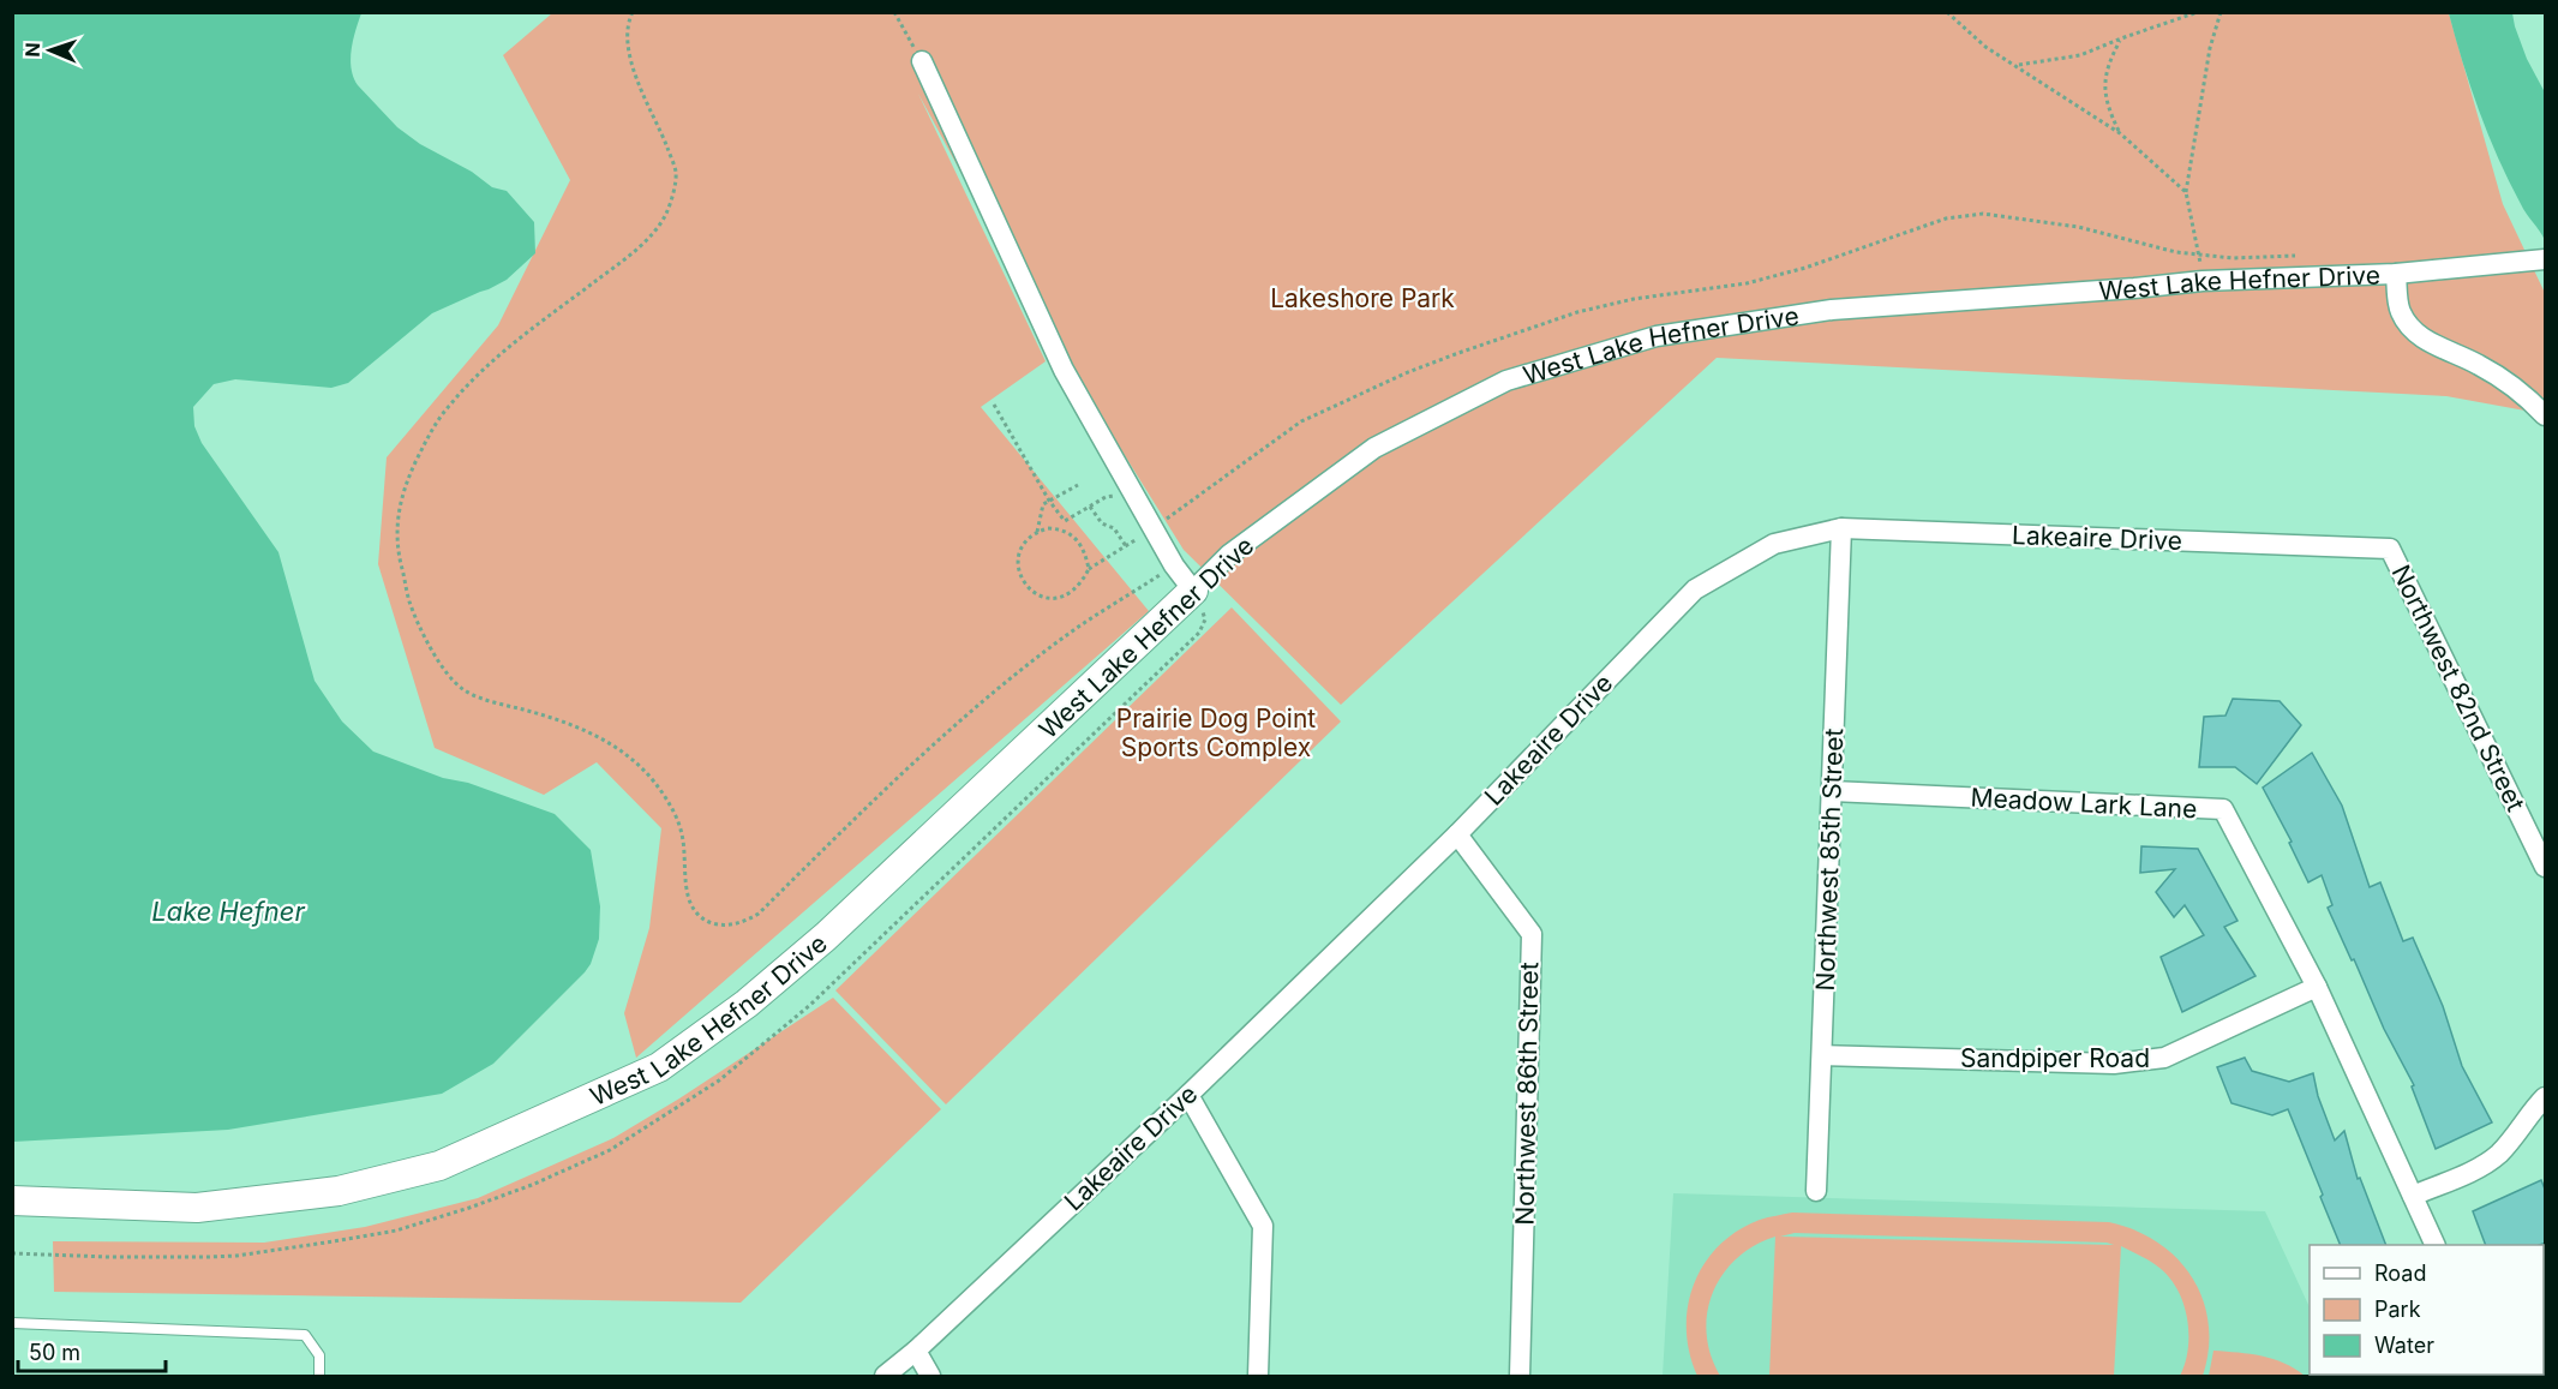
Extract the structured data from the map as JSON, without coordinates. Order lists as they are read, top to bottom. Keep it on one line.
{"streets":{"street":["West Lake Hefner Drive","Lakeaire Drive","Northwest 82nd Street","Meadow Lark Lane","Northwest 85th Street","Sandpiper Road","Northwest 86th Street"]},"crossings":[["Lakeaire Drive","Northwest 82nd Street"],["Lakeaire Drive","Northwest 85th Street"],["Lakeaire Drive","Northwest 86th Street"],["Meadow Lark Lane","Northwest 85th Street"],["Meadow Lark Lane","Sandpiper Road"],["Northwest 85th Street","Sandpiper Road"]],"water":["Lake Hefner"],"parks":["Lakeshore Park","Prairie Dog Point Sports Complex"],"legend":["Road","Park","Water"],"scale_bar":"50 m","north":"left"}
